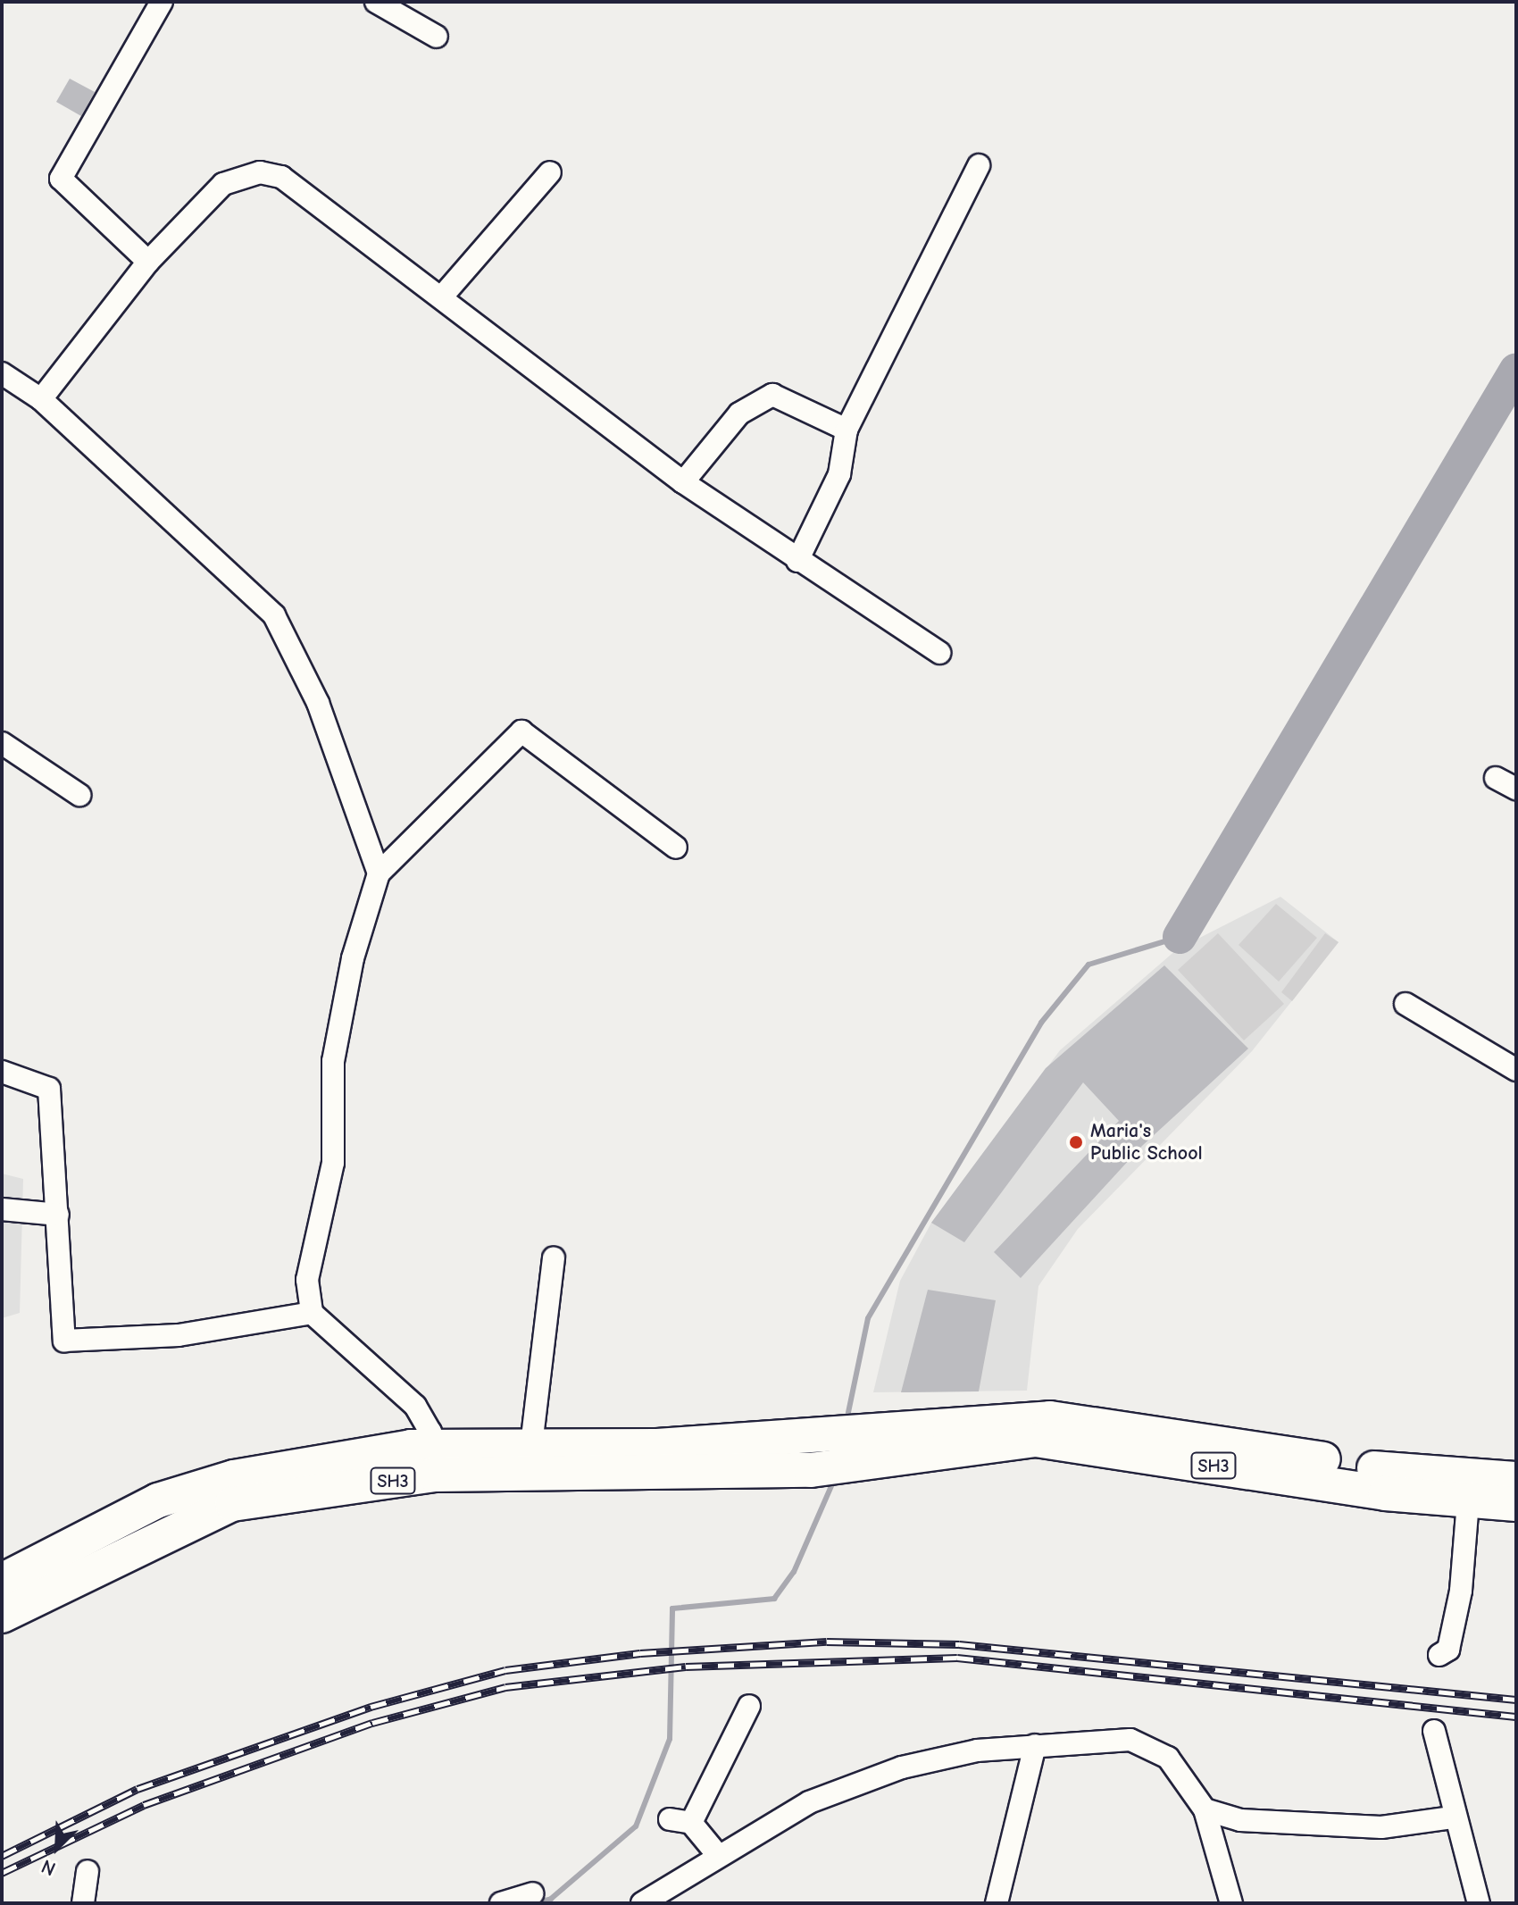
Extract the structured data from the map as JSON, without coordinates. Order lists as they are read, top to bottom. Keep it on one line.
{"streets":{"main road":["SH3"]},"places":["Maria's Public School"],"north":"bottom left"}
